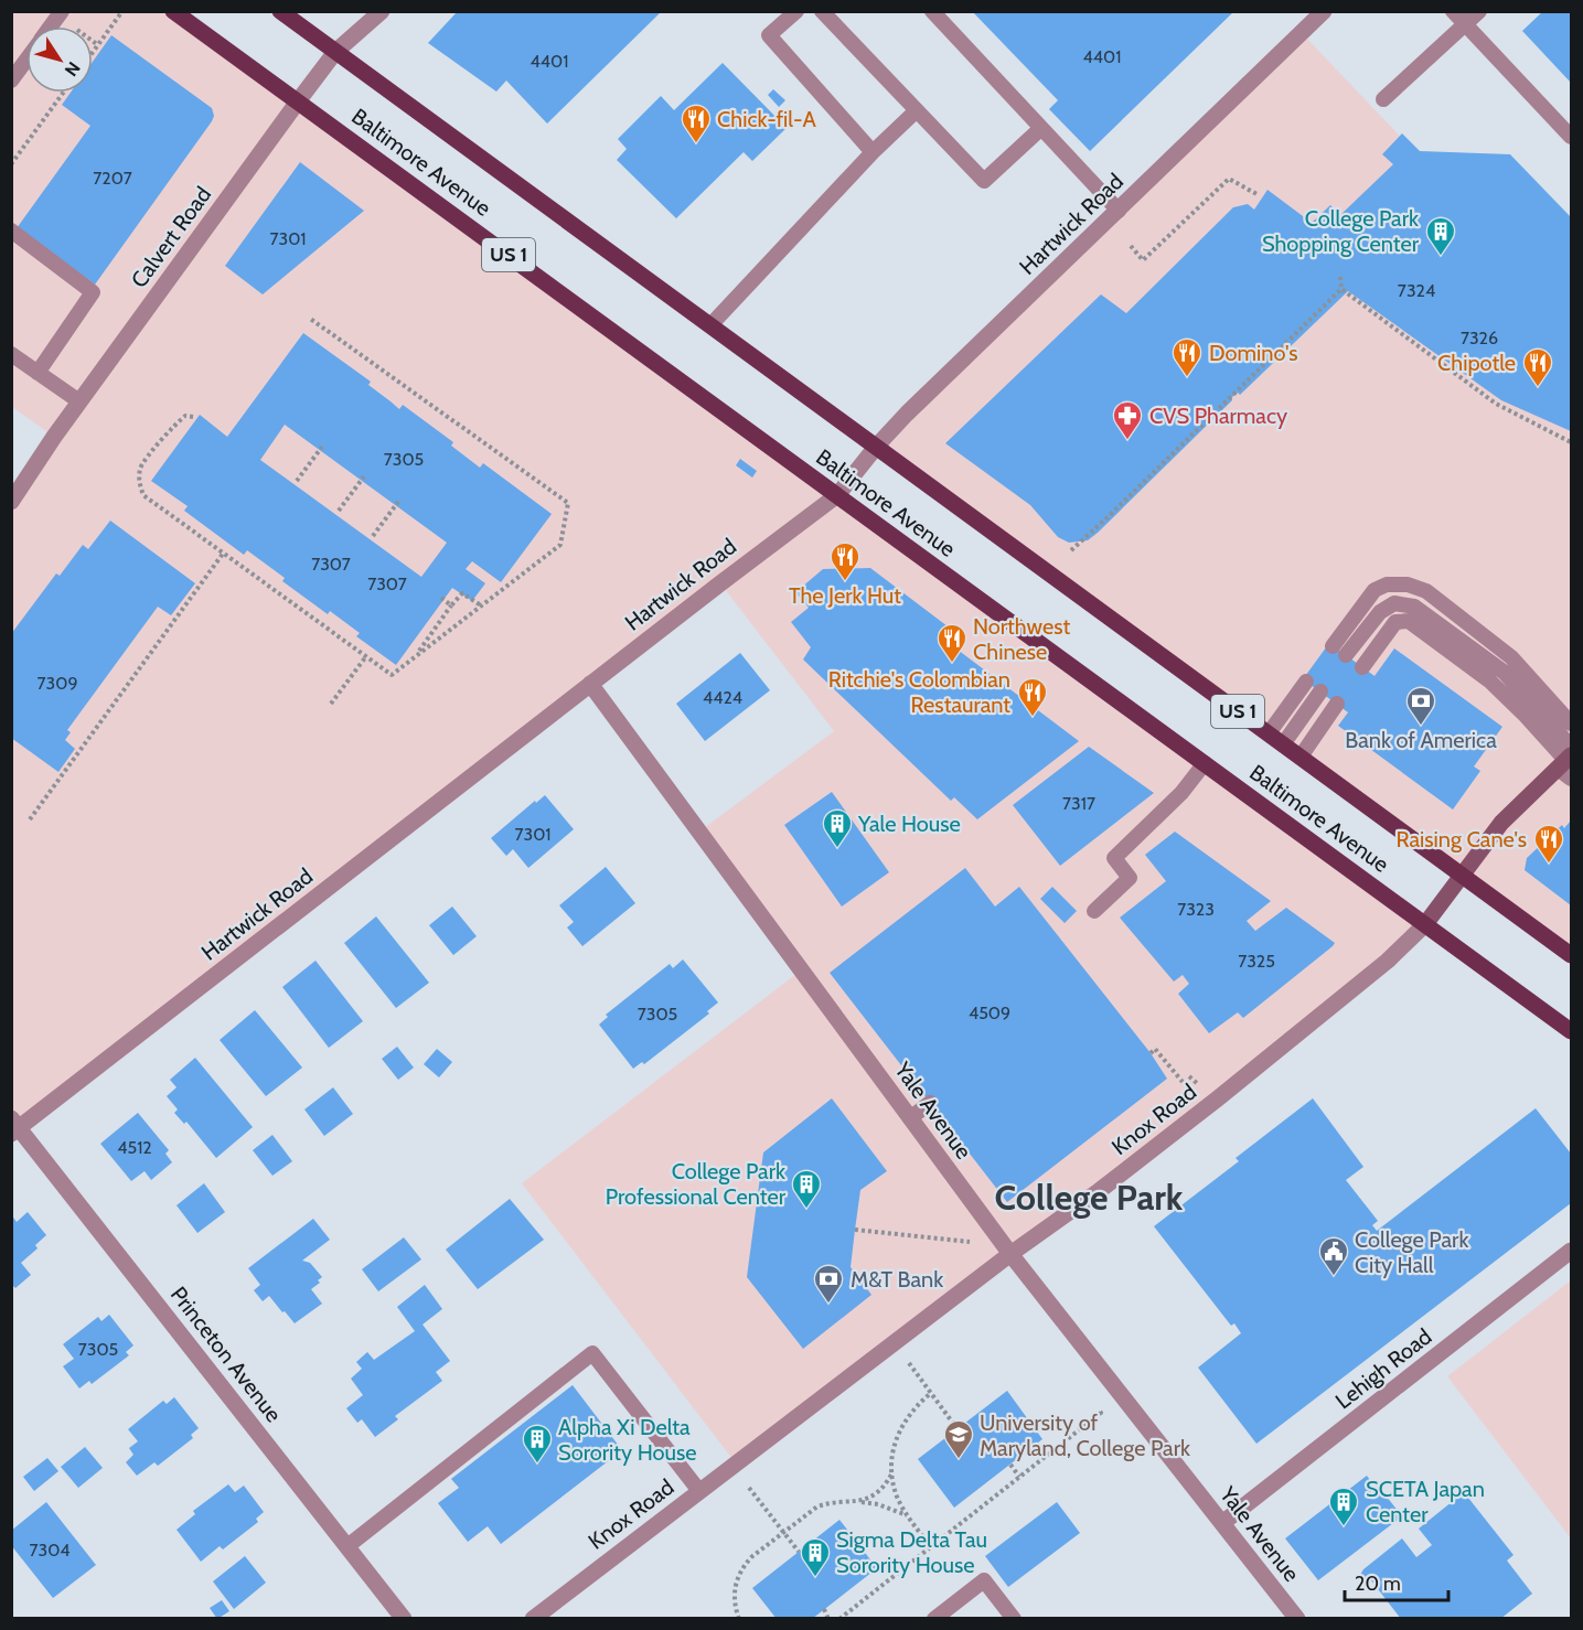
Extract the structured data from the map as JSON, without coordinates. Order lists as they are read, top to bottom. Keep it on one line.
{"streets":{"main road":["Baltimore Avenue","US 1"],"street":["Hartwick Road","Calvert Road","Yale Avenue","Knox Road","Princeton Avenue","Lehigh Road"]},"crossings":[["Baltimore Avenue","Hartwick Road"],["Baltimore Avenue","Calvert Road"],["Baltimore Avenue","Knox Road"],["Hartwick Road","Yale Avenue"],["Hartwick Road","Princeton Avenue"],["Yale Avenue","Knox Road"],["Yale Avenue","Lehigh Road"]],"districts":["College Park"],"places":{"restaurant":["Chick-fil-A","Domino's","Chipotle","The Jerk Hut","Northwest Chinese","Ritchie's Colombian Restaurant","Raising Cane's"],"building":["College Park Shopping Center","Yale House","College Park Professional Center","Alpha Xi Delta Sorority House","SCETA Japan Center","Sigma Delta Tau Sorority House"],"pharmacy":["CVS Pharmacy"],"bank":["Bank of America","M&T Bank"],"public building":["College Park City Hall"],"school or university":["University of Maryland, College Park"]},"house_numbers":["4401","4401","7207","7301","7324","7326","7305","7307","7307","7309","4424","7317","7301","7323","7325","4509","7305","4512","7305","7304"],"scale_bar":"20 m","north":"bottom right"}
